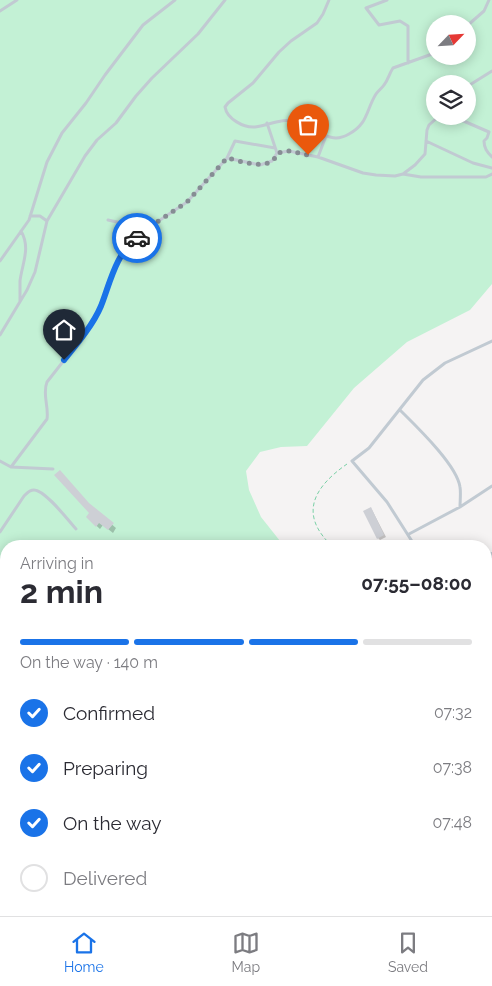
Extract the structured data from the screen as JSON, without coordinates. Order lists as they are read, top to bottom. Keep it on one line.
{"north":"top right","page":{"heading":["2 min","Arriving in","07:55–08:00"],"bar":"On the way · 140 m","list":[["Confirmed","07:32"],["Preparing","07:38"],["On the way","07:48"],"Delivered"],"tabs":["Home","Map","Saved"]}}
